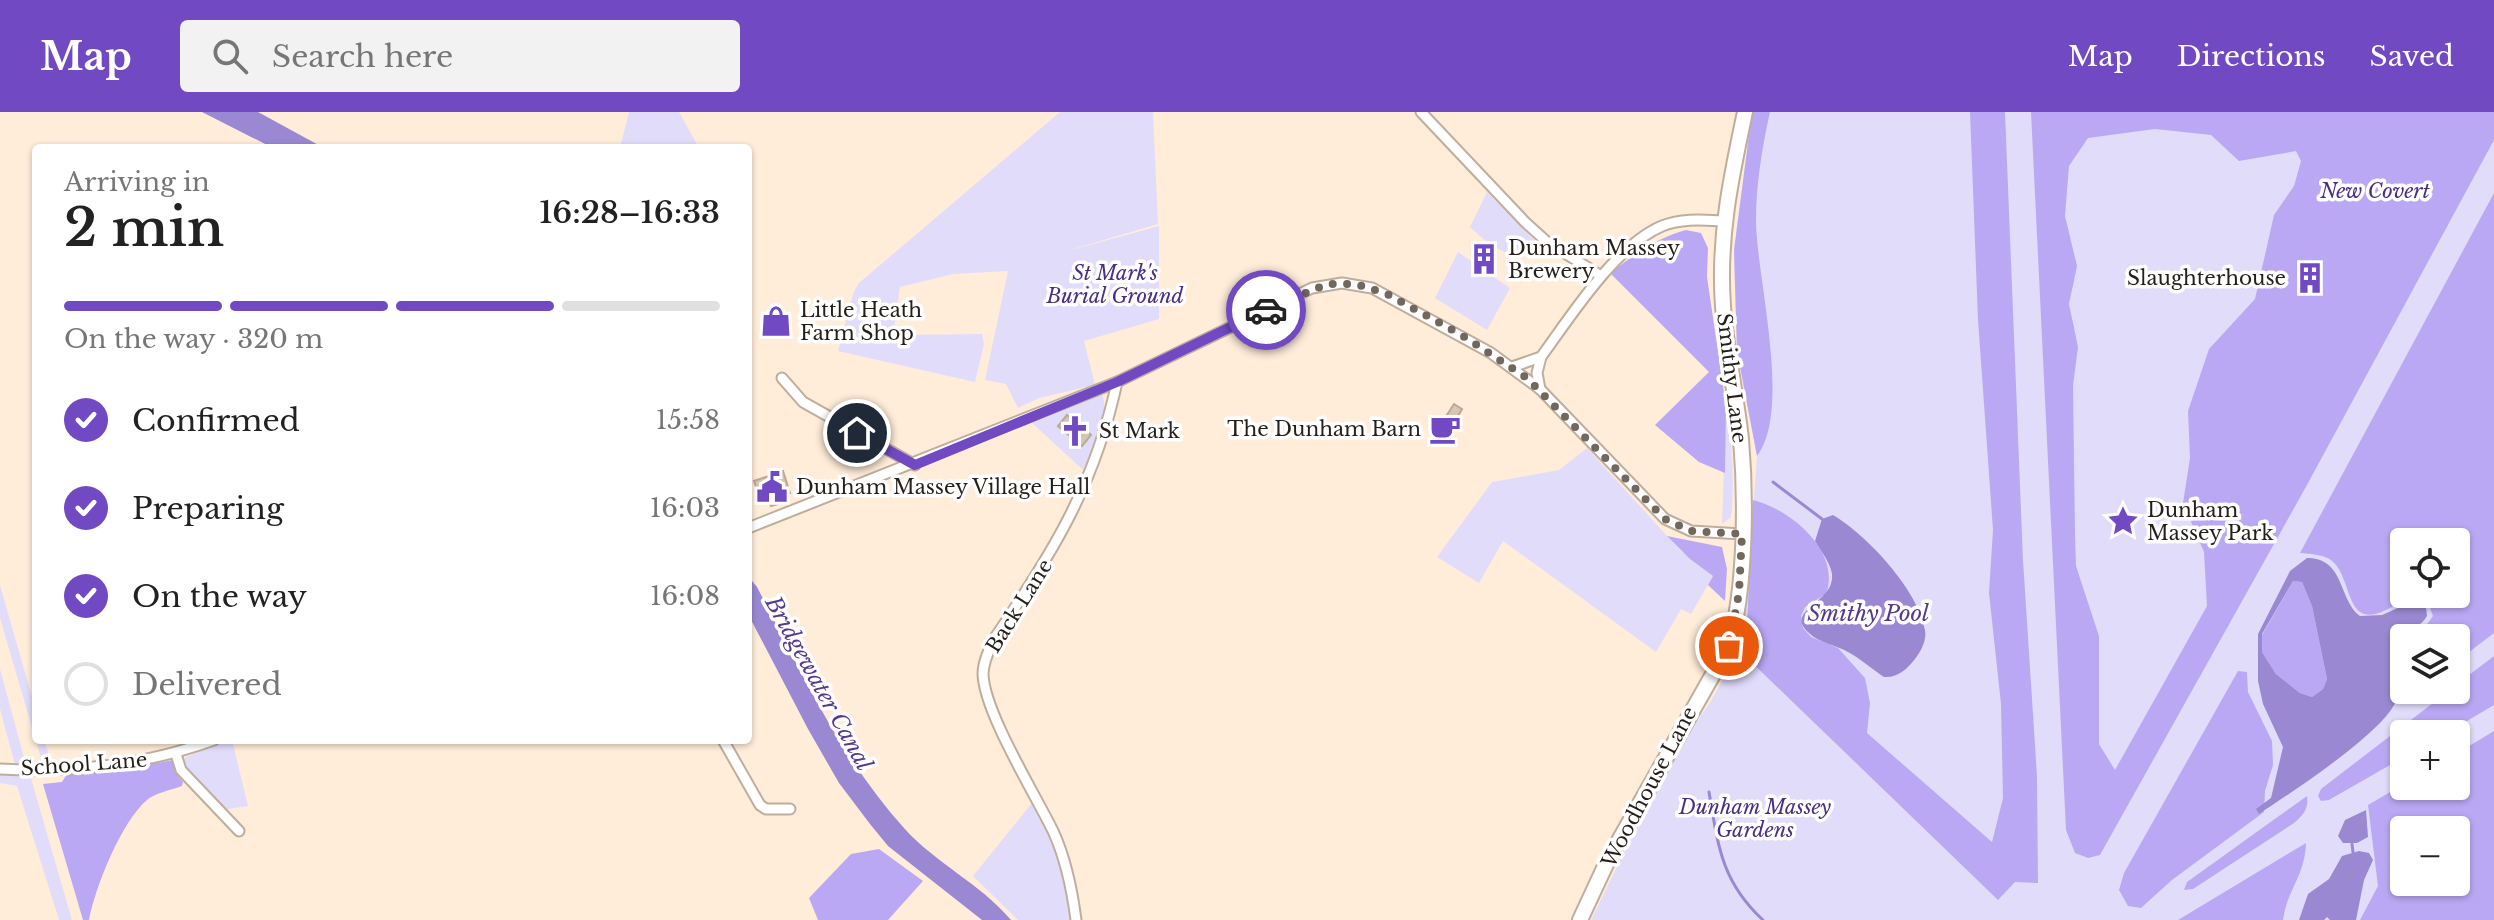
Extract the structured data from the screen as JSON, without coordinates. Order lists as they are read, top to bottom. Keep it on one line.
{"streets":{"main road":["Smithy Lane","Woodhouse Lane"],"street":["Back Lane","School Lane"]},"crossings":[["Smithy Lane","Woodhouse Lane"]],"water":["Smithy Pool","Bridgewater Canal"],"parks":["New Covert","St Mark's Burial Ground","Dunham Massey Gardens"],"places":{"building":["Dunham Massey Brewery","Slaughterhouse"],"shop":["Little Heath Farm Shop"],"cafe":["The Dunham Barn"],"church":["St Mark"],"public building":["Dunham Massey Village Hall"],"place":["Dunham Massey Park"]},"page":{"header":"Map","search":"Search here","nav":["Map","Directions","Saved"],"heading":["2 min","Arriving in","16:28–16:33"],"bar":"On the way · 320 m","list":[["Confirmed","15:58"],["Preparing","16:03"],["On the way","16:08"],"Delivered"],"map_buttons":["+","−"]}}
